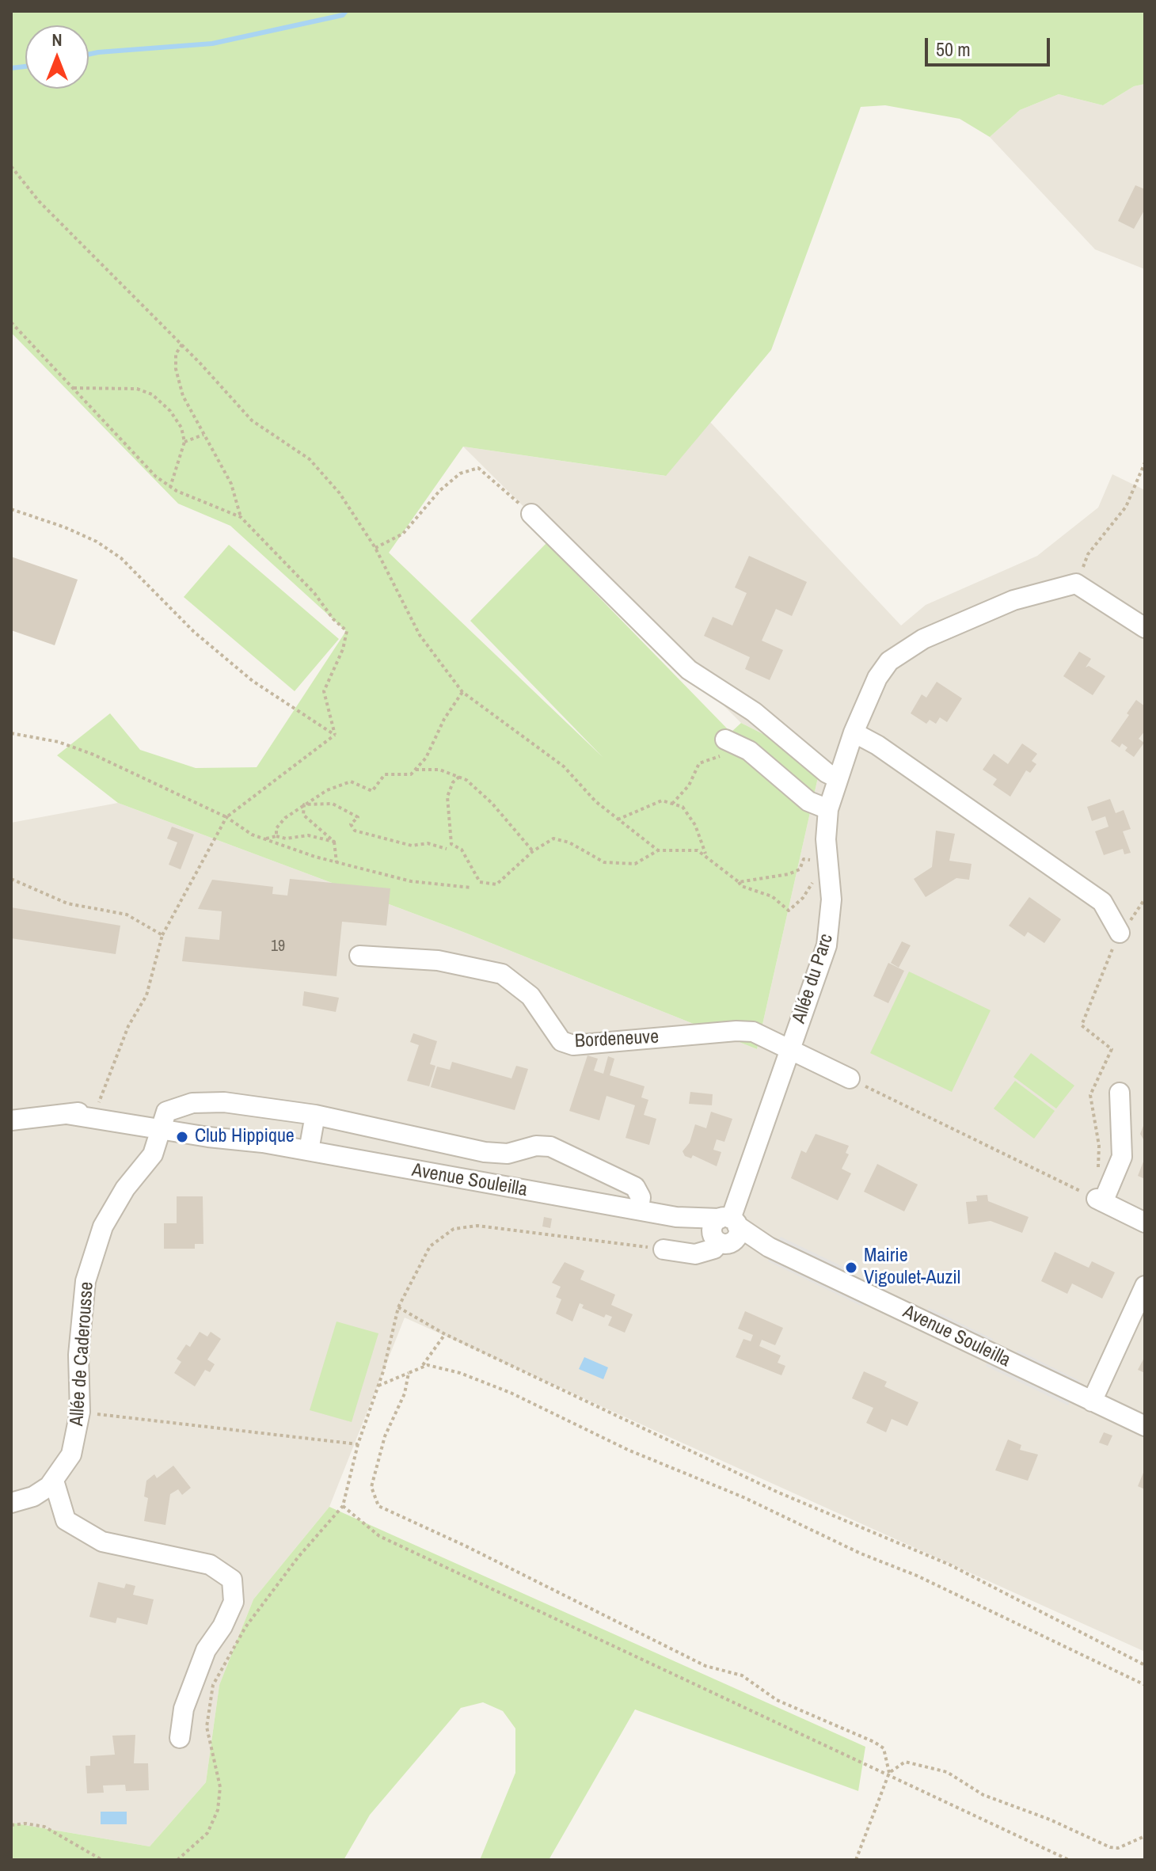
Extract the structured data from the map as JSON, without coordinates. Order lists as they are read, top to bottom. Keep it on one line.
{"streets":{"street":["Allée du Parc","Bordeneuve","Avenue Souleilla","Allée de Caderousse"]},"crossings":[["Allée du Parc","Bordeneuve"],["Allée du Parc","Avenue Souleilla"],["Avenue Souleilla","Allée de Caderousse"]],"places":["Club Hippique","Mairie Vigoulet-Auzil"],"house_numbers":["19"],"scale_bar":"50 m","north":"top"}
